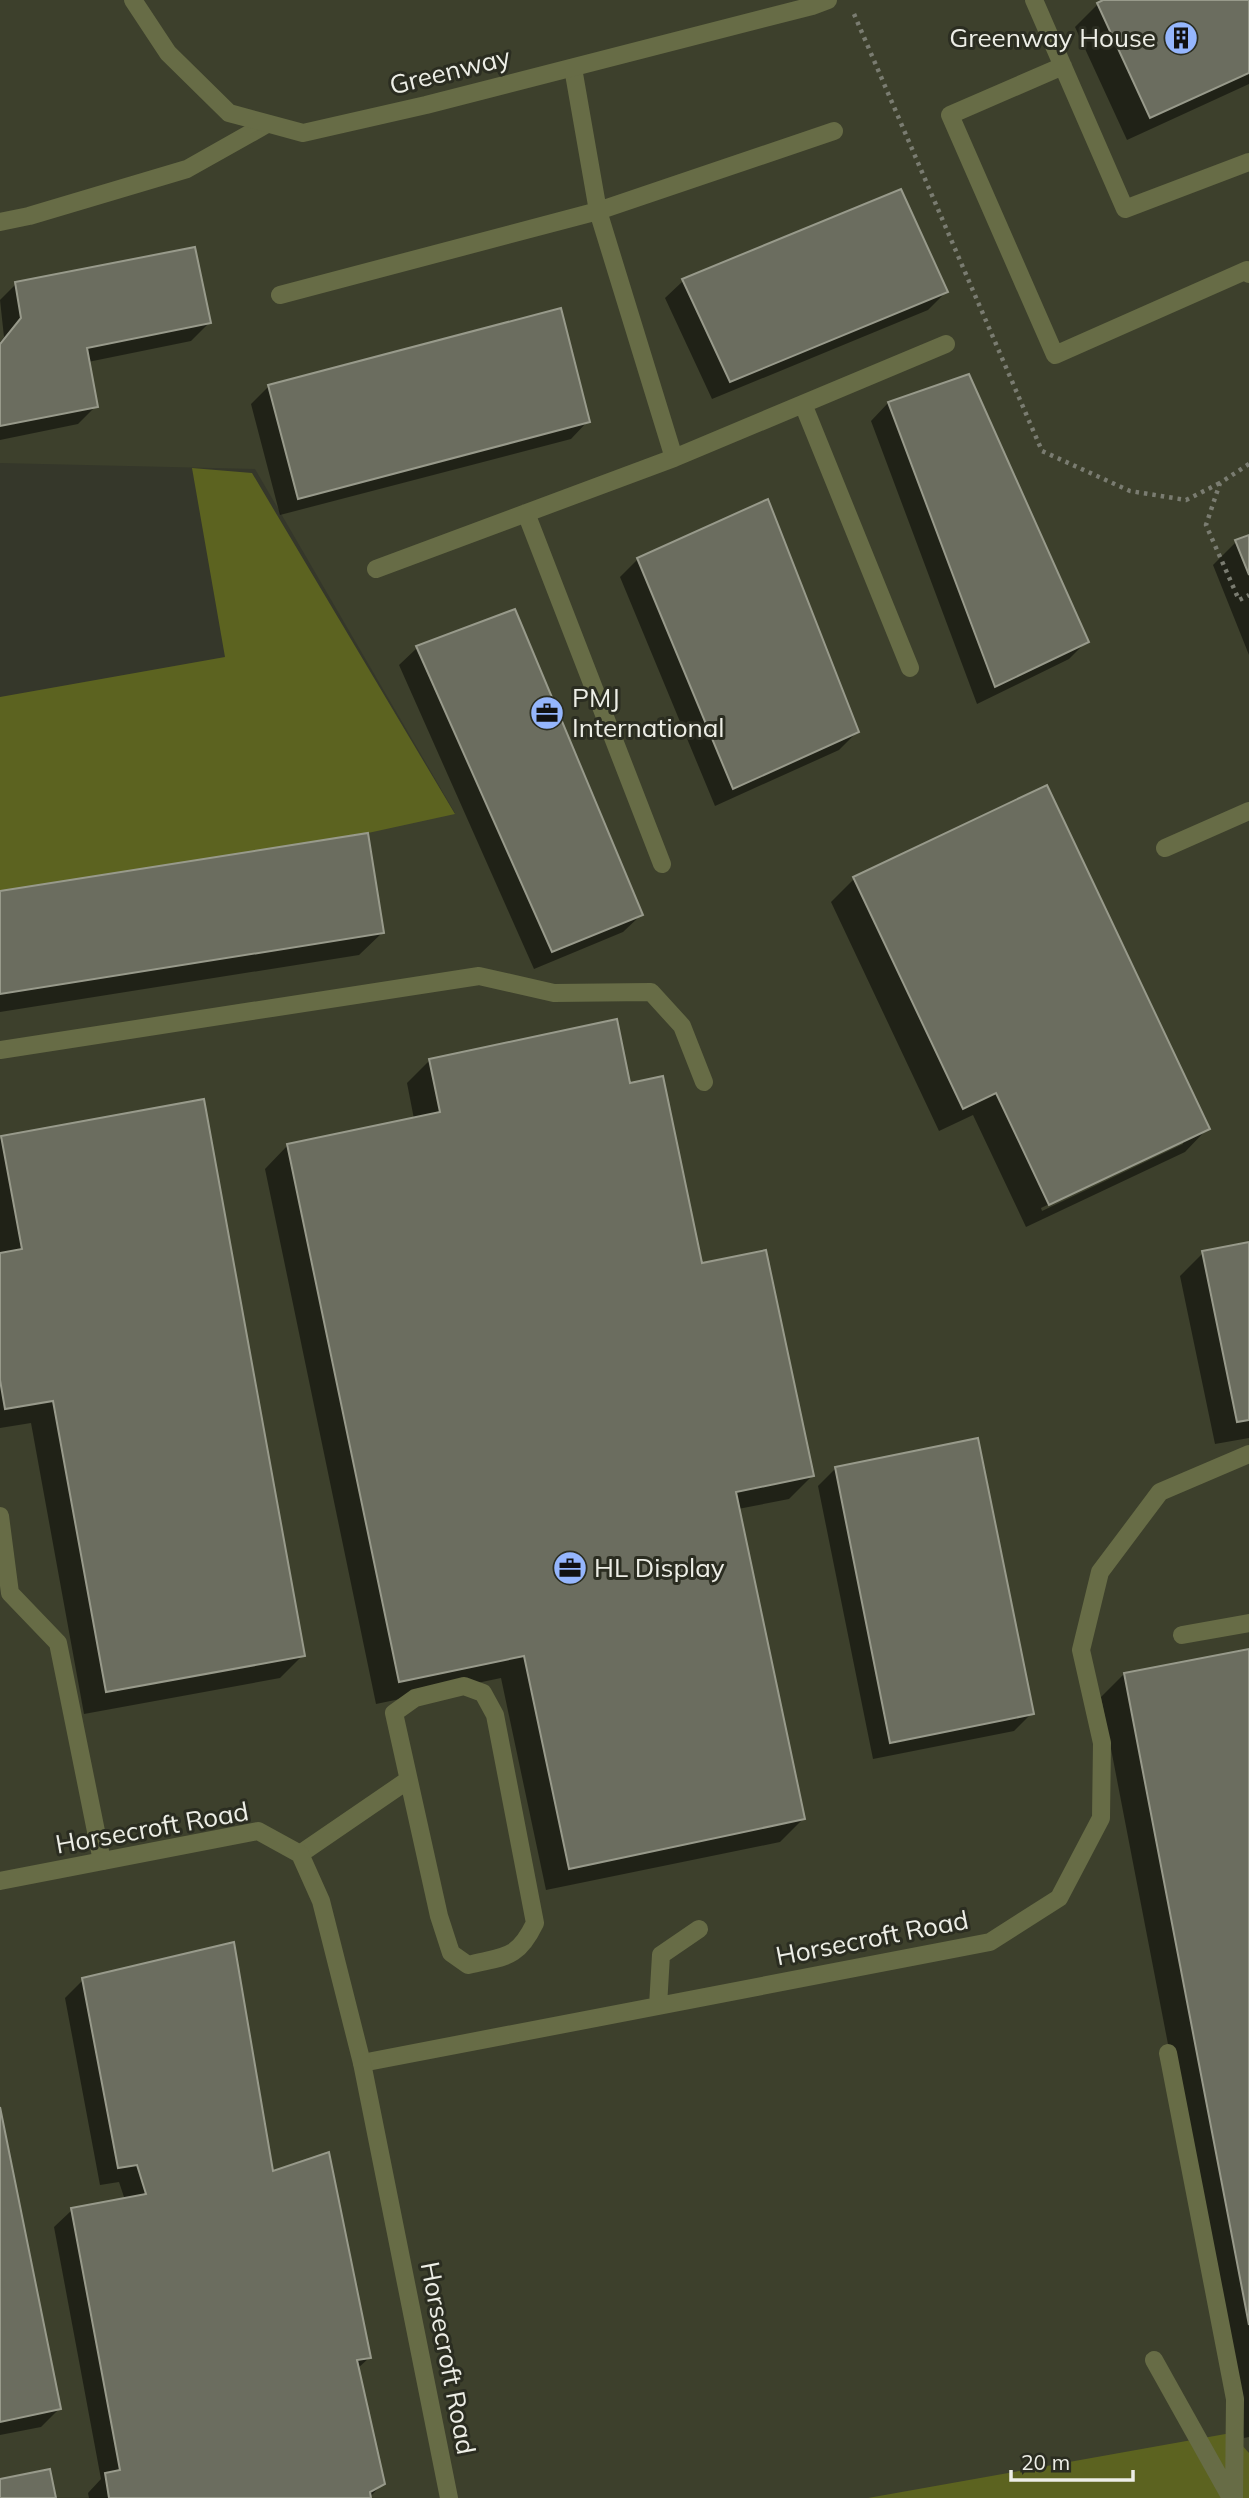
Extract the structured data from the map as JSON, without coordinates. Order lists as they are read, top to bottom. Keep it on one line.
{"streets":{"street":["Greenway","Horsecroft Road"]},"places":{"building":["Greenway House"],"office":["PMJ International","HL Display"]},"scale_bar":"20 m"}
